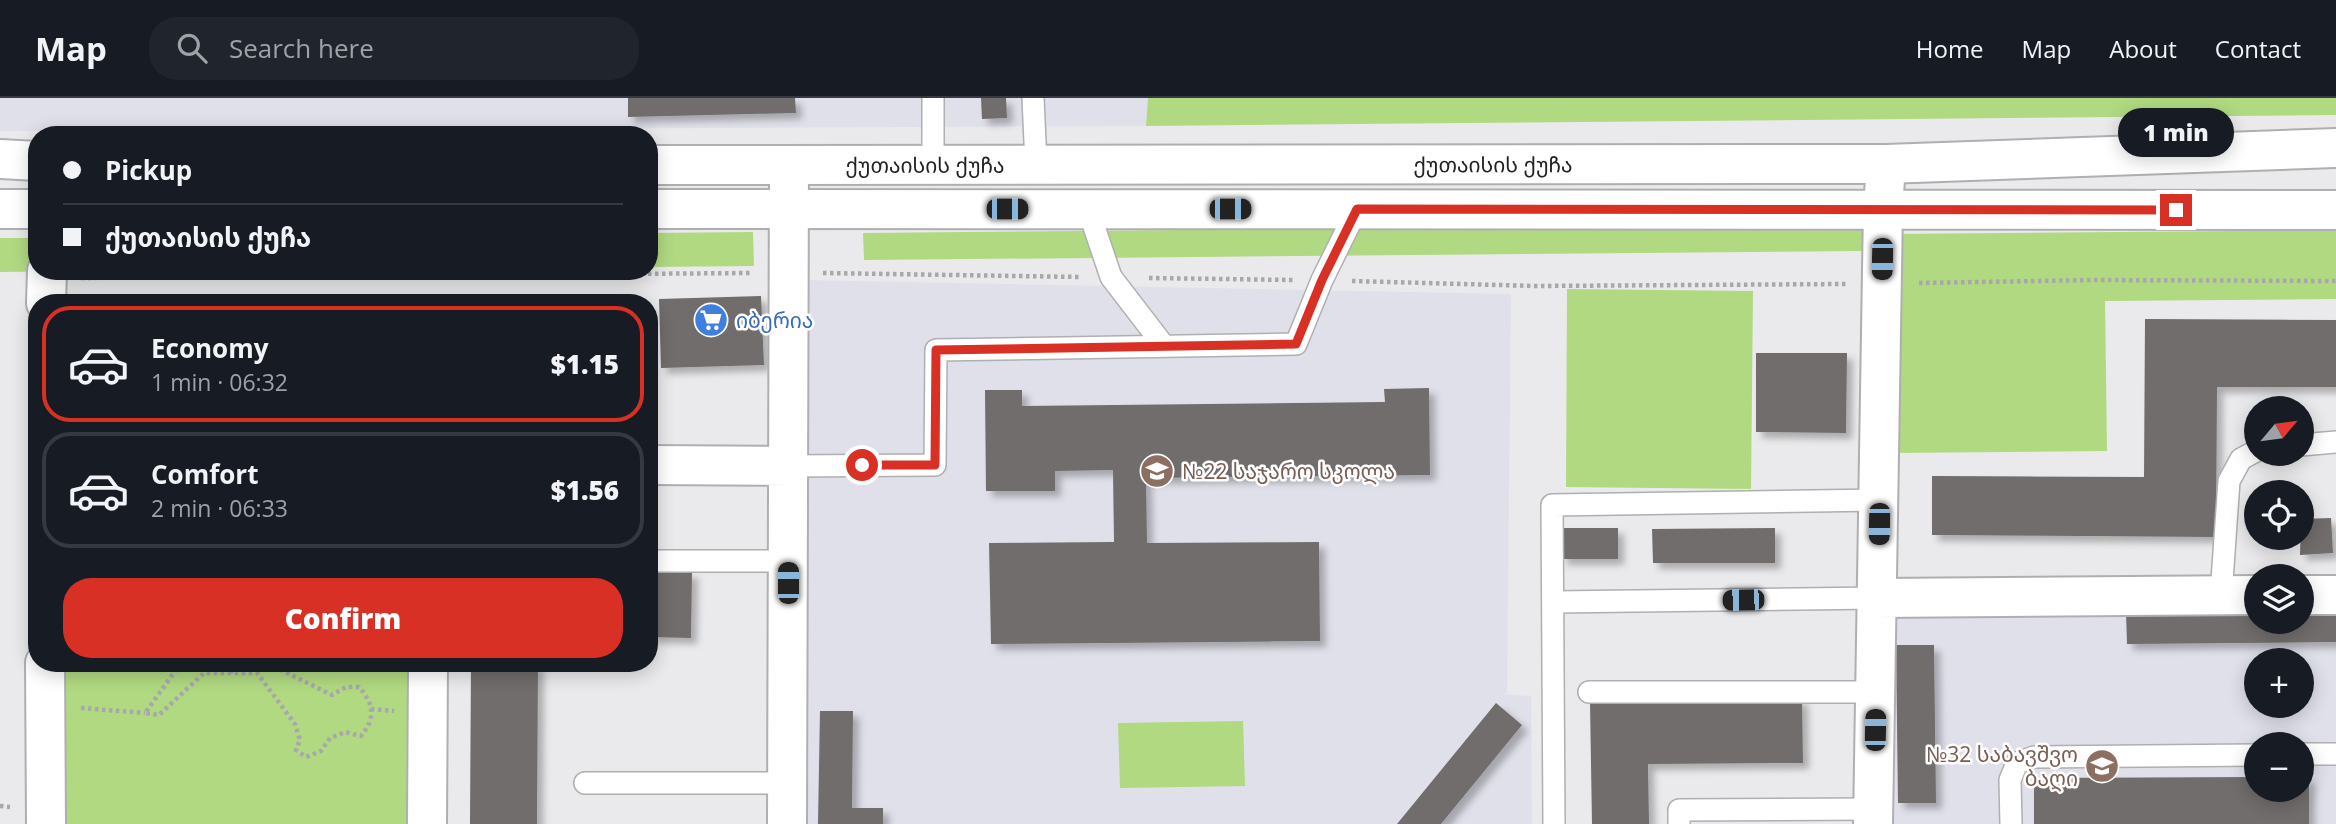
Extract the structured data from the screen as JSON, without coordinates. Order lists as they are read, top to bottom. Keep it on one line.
{"streets":{"street":["ქუთაისის ქუჩა"]},"places":{"supermarket":["იბერია"],"school or university":["№22 საჯარო სკოლა","№32 საბავშვო ბაღი"]},"north":"top right","page":{"header":"Map","search":"Search here","nav":["Home","Map","About","Contact"],"bubble":"1 min","banner":["Pickup","ქუთაისის ქუჩა"],"list":[{"name":"Economy","note":"1 min · 06:32","value":"$1.15"},{"name":"Comfort","note":"2 min · 06:33","value":"$1.56"}],"map_buttons":["+","−"],"buttons":"Confirm"}}
